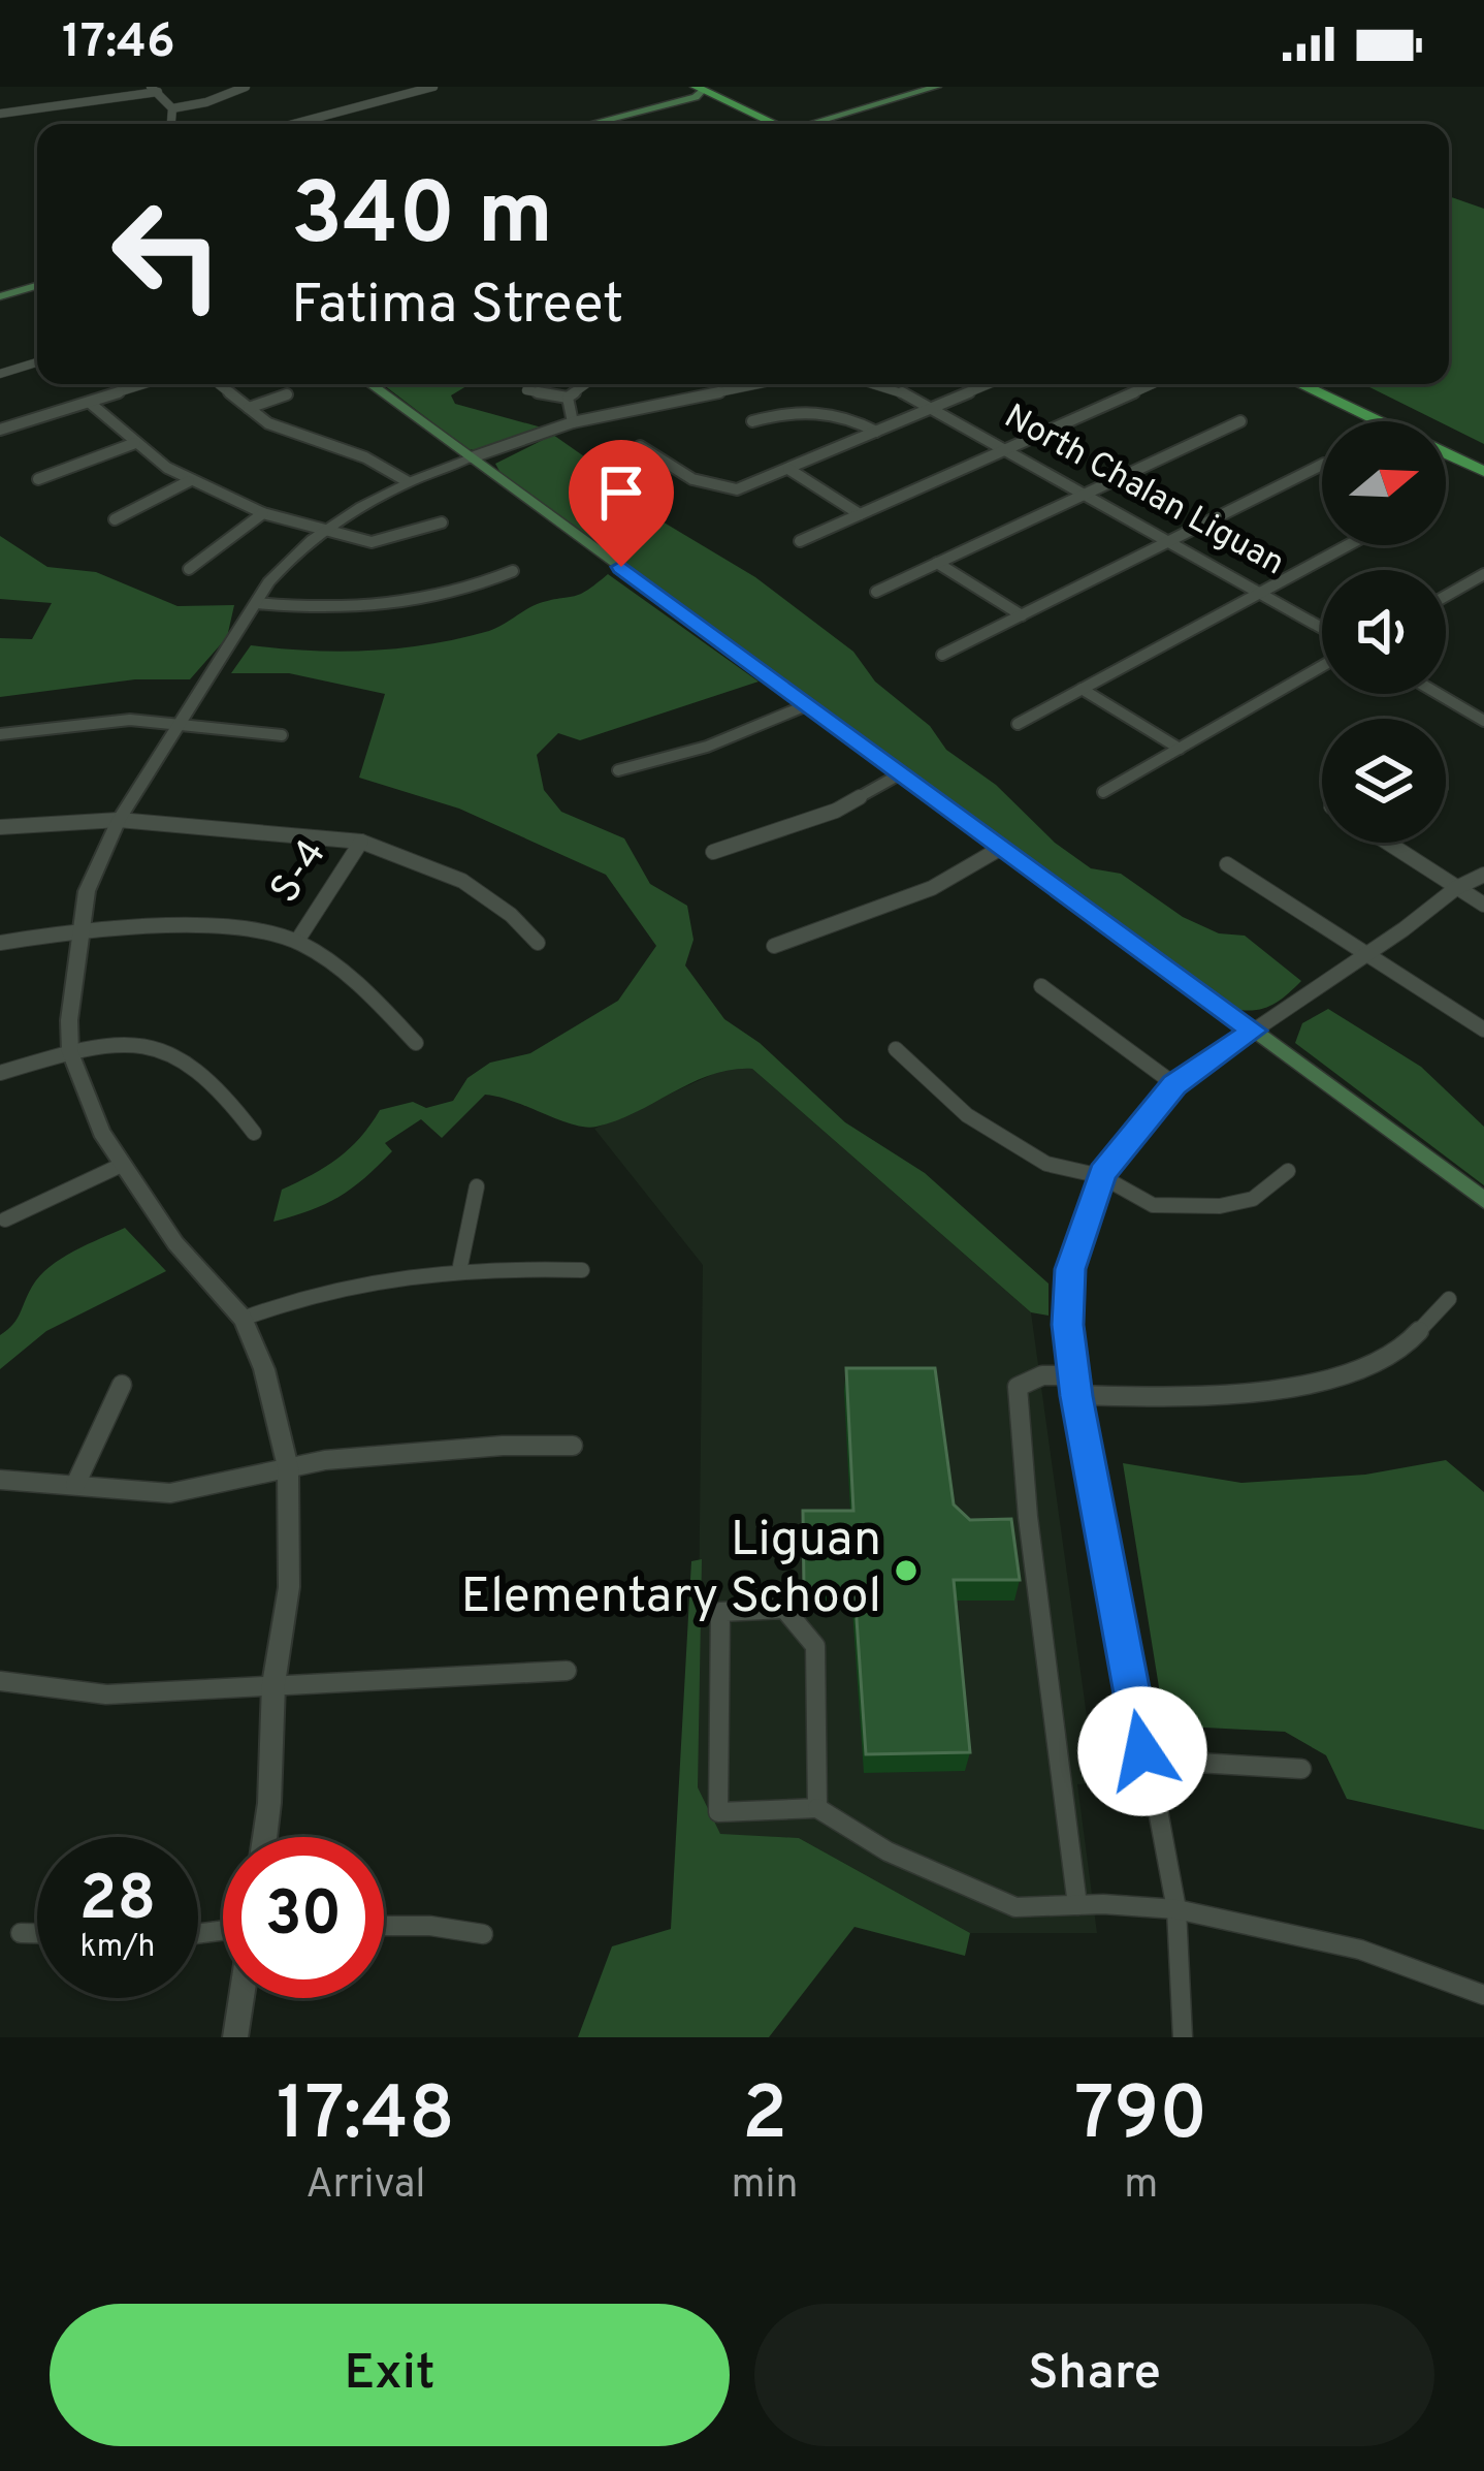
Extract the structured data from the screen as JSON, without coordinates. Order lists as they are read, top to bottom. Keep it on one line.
{"streets":{"street":["North Chalan Liguan","S-4"]},"places":["Liguan Elementary School"],"north":"right","page":{"status":"17:46","turn":["340 m","Fatima Street"],"speed":"28 km/h","limit":"30","eta":["17:48","Arrival","2","min","790","m"],"buttons":["Exit","Share"]}}
